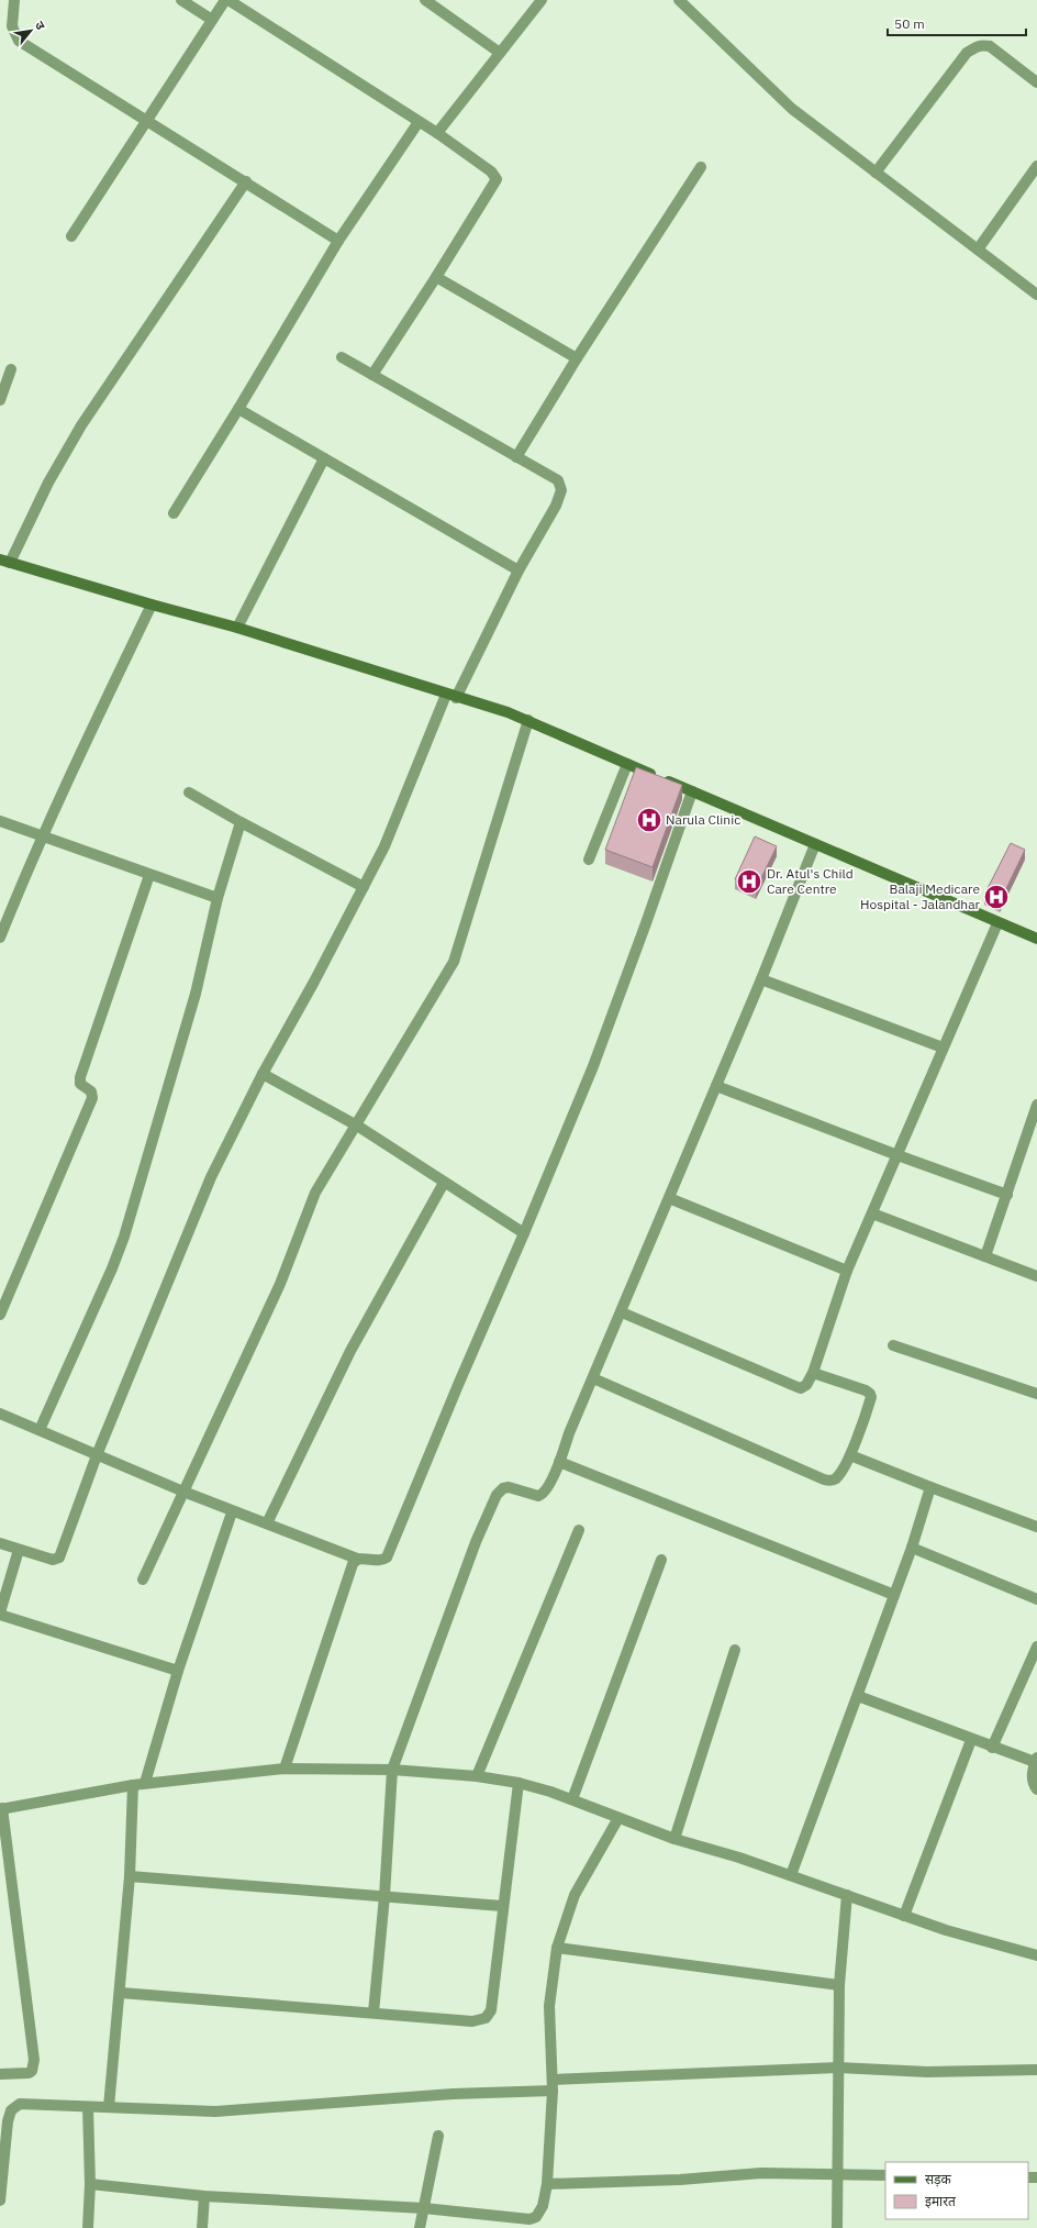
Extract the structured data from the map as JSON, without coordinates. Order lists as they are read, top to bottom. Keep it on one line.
{"places":{"hospital":["Narula Clinic","Dr. Atul's Child Care Centre","Balaji Medicare Hospital - Jalandhar"]},"legend":["सड़क","इमारत"],"scale_bar":"50 m","north":"top right"}
